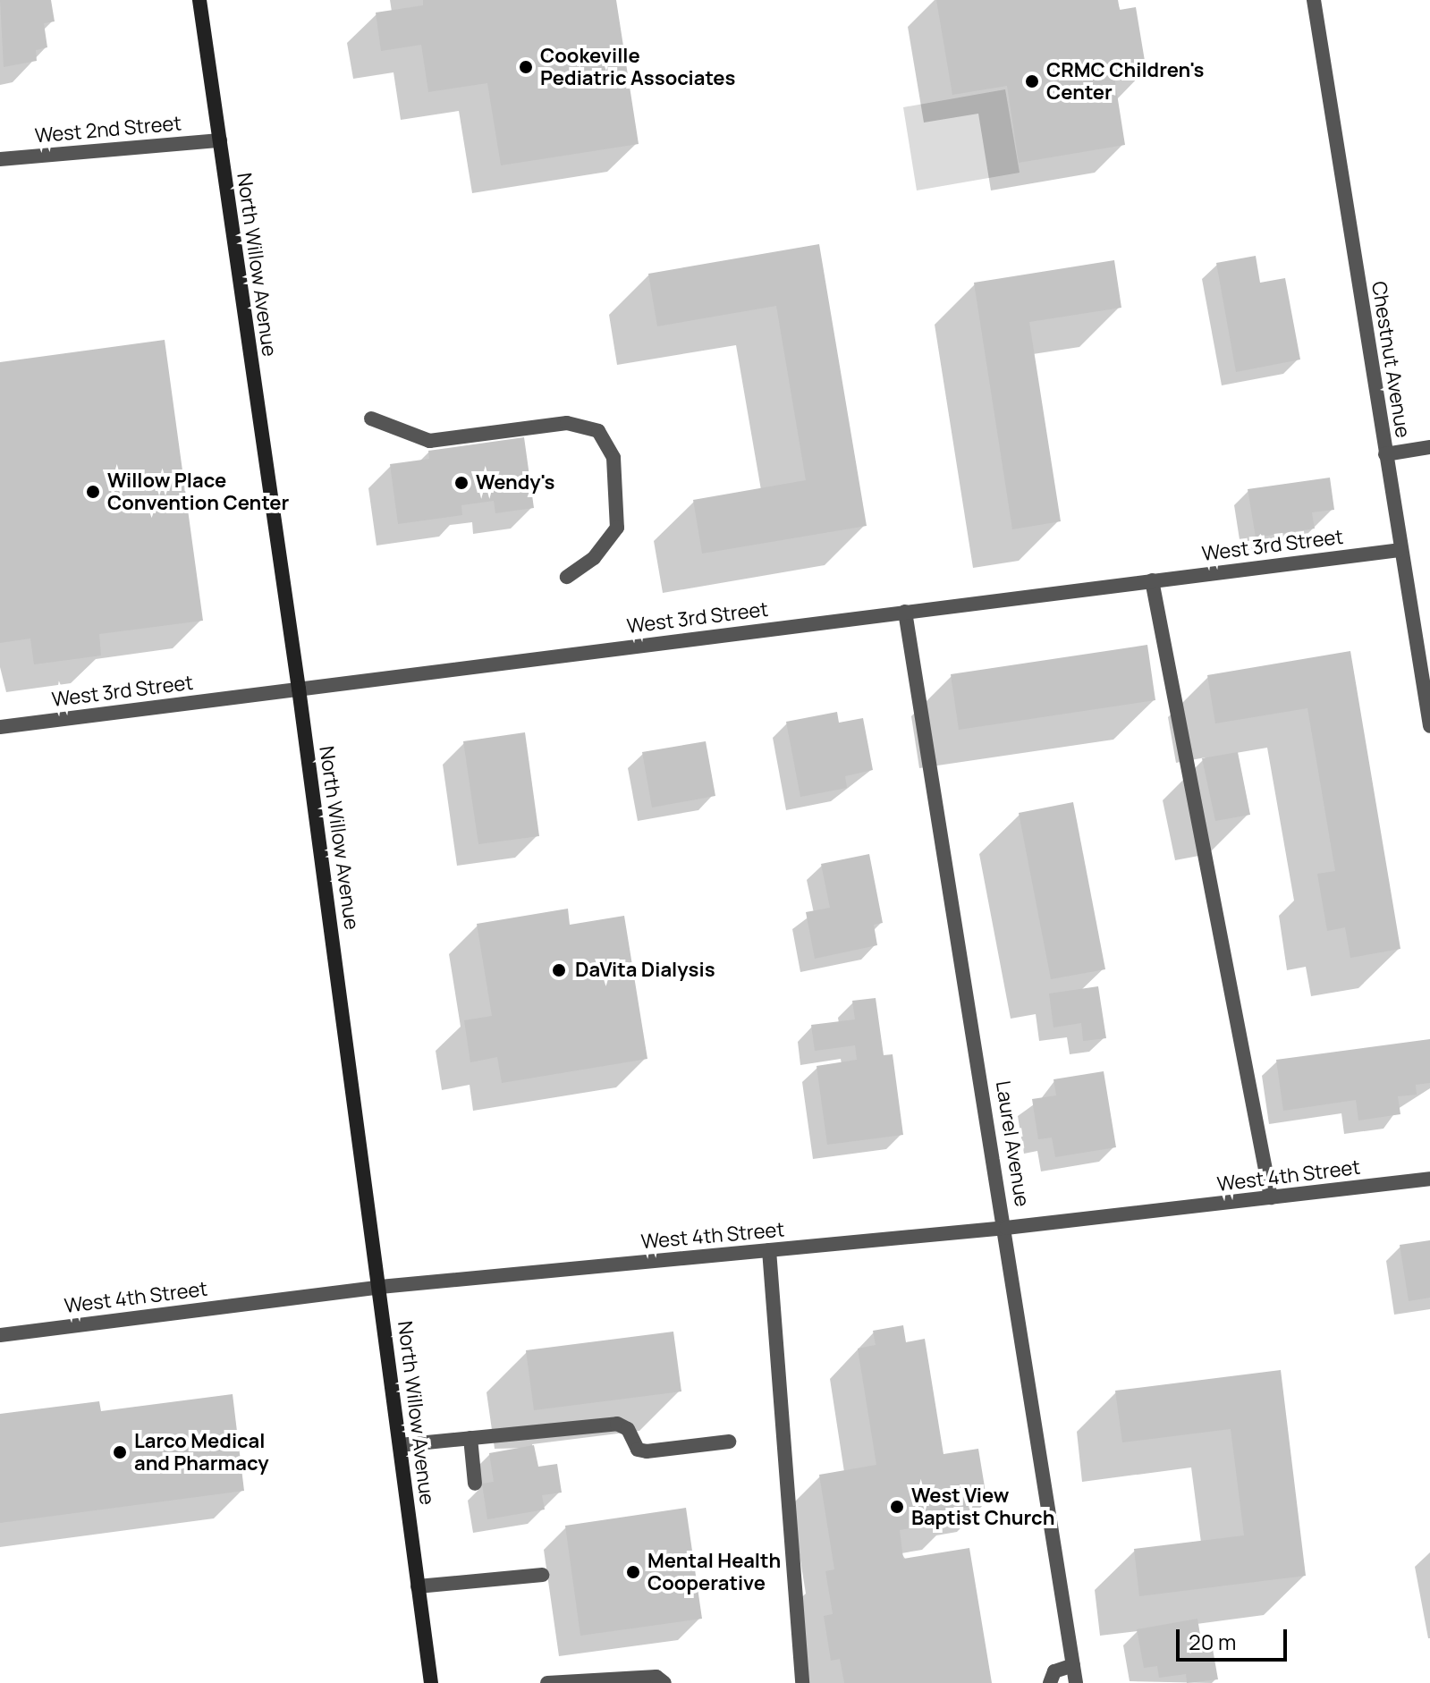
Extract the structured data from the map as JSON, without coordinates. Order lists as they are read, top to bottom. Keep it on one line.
{"streets":{"main road":["North Willow Avenue"],"street":["West 2nd Street","Chestnut Avenue","West 3rd Street","Laurel Avenue","West 4th Street"]},"crossings":[["West 2nd Street","North Willow Avenue"],["North Willow Avenue","West 3rd Street"],["North Willow Avenue","West 4th Street"],["Chestnut Avenue","West 3rd Street"],["West 3rd Street","Laurel Avenue"],["Laurel Avenue","West 4th Street"]],"places":["Cookeville Pediatric Associates","CRMC Children's Center","Wendy's","Willow Place Convention Center","DaVita Dialysis","Larco Medical and Pharmacy","West View Baptist Church","Mental Health Cooperative"],"scale_bar":"20 m"}
